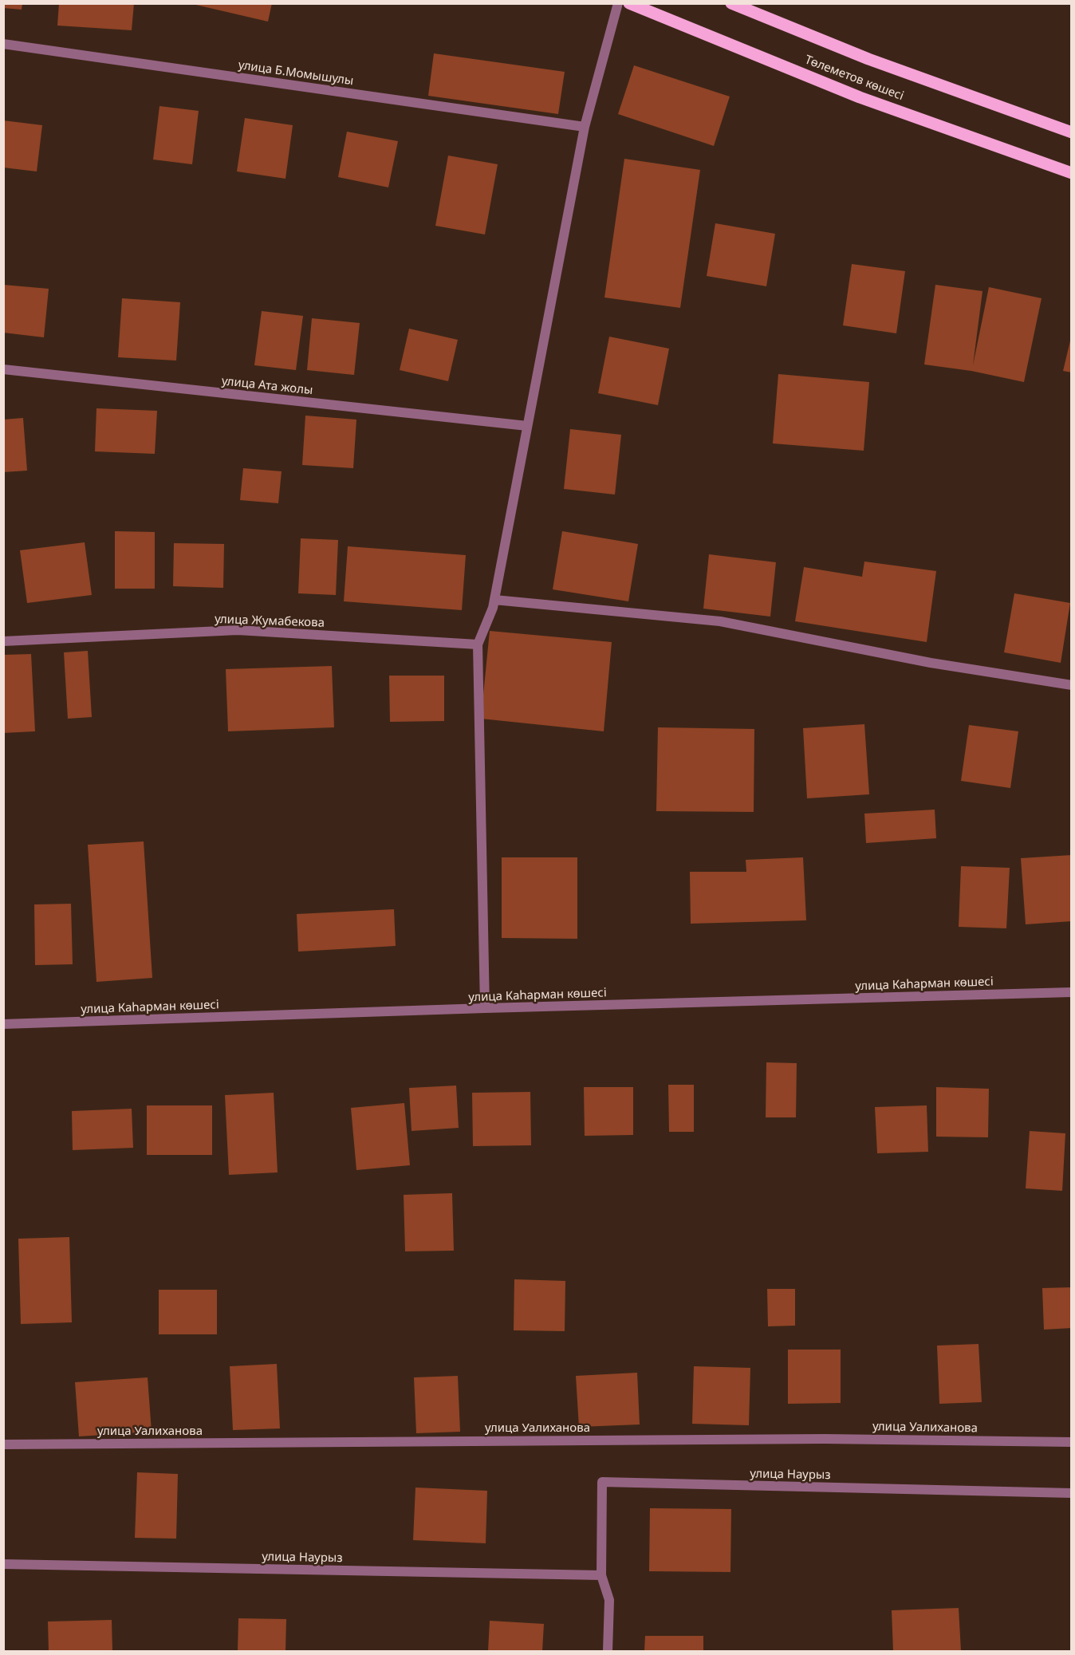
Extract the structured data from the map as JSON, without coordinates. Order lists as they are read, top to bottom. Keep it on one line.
{"streets":{"main road":["Төлеметов көшесі"],"street":["улица Б.Момышулы","улица Ата жолы","улица Жумабекова","улица Каһарман көшесі","улица Уалиханова","улица Наурыз"]}}
